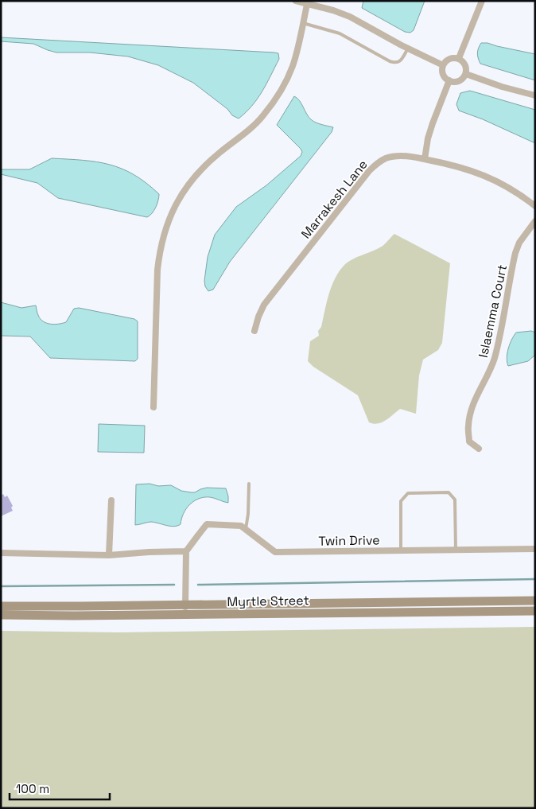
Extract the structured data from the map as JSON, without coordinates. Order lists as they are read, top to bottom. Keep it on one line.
{"streets":{"street":["Marrakesh Lane","Islaemma Court","Twin Drive","Myrtle Street"]},"scale_bar":"100 m"}
